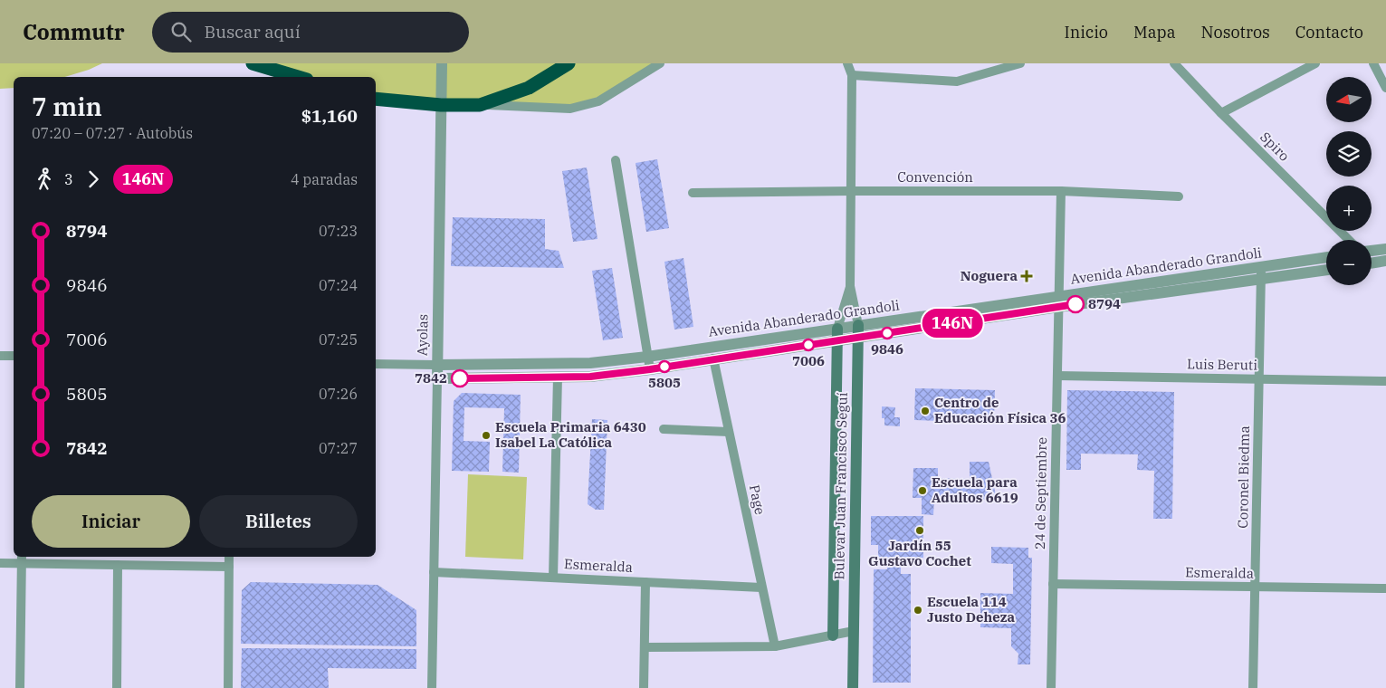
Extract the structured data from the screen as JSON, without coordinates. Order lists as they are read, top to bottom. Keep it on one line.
{"streets":{"main road":["Bulevar Juan Francisco Seguí"],"street":["Spiro","Convención","Avenida Abanderado Grandoli","Ayolas","Luis Beruti","Coronel Biedma","24 de Septiembre","Page","Esmeralda"]},"crossings":[["Convención","Bulevar Juan Francisco Seguí"],["Convención","24 de Septiembre"],["Avenida Abanderado Grandoli","Ayolas"],["Avenida Abanderado Grandoli","Coronel Biedma"],["Avenida Abanderado Grandoli","Bulevar Juan Francisco Seguí"],["Avenida Abanderado Grandoli","24 de Septiembre"],["Avenida Abanderado Grandoli","Page"],["Ayolas","Esmeralda"],["Luis Beruti","Coronel Biedma"],["Luis Beruti","24 de Septiembre"],["Coronel Biedma","Esmeralda"],["24 de Septiembre","Esmeralda"],["Page","Esmeralda"]],"places":{"health":["Noguera"],"other":["8794","9846","7006","5805","7842","Centro de Educación Física 36","Escuela Primaria 6430 Isabel La Católica","Escuela para Adultos 6619","Jardín 55 Gustavo Cochet","Escuela 114 Justo Deheza"]},"lines":["bus line 146N"],"north":"left","page":{"header":"Commutr","search":"Buscar aquí","nav":["Inicio","Mapa","Nosotros","Contacto"],"on_map":"146N","map_buttons":["+","−"],"heading":["7 min","07:20 – 07:27 · Autobús","$1,160"],"legs":["3","146N","4 paradas"],"list":[{"name":"8794","value":"07:23"},{"name":"9846","value":"07:24"},{"name":"7006","value":"07:25"},{"name":"5805","value":"07:26"},{"name":"7842","value":"07:27"}],"buttons":["Iniciar","Billetes"]}}
